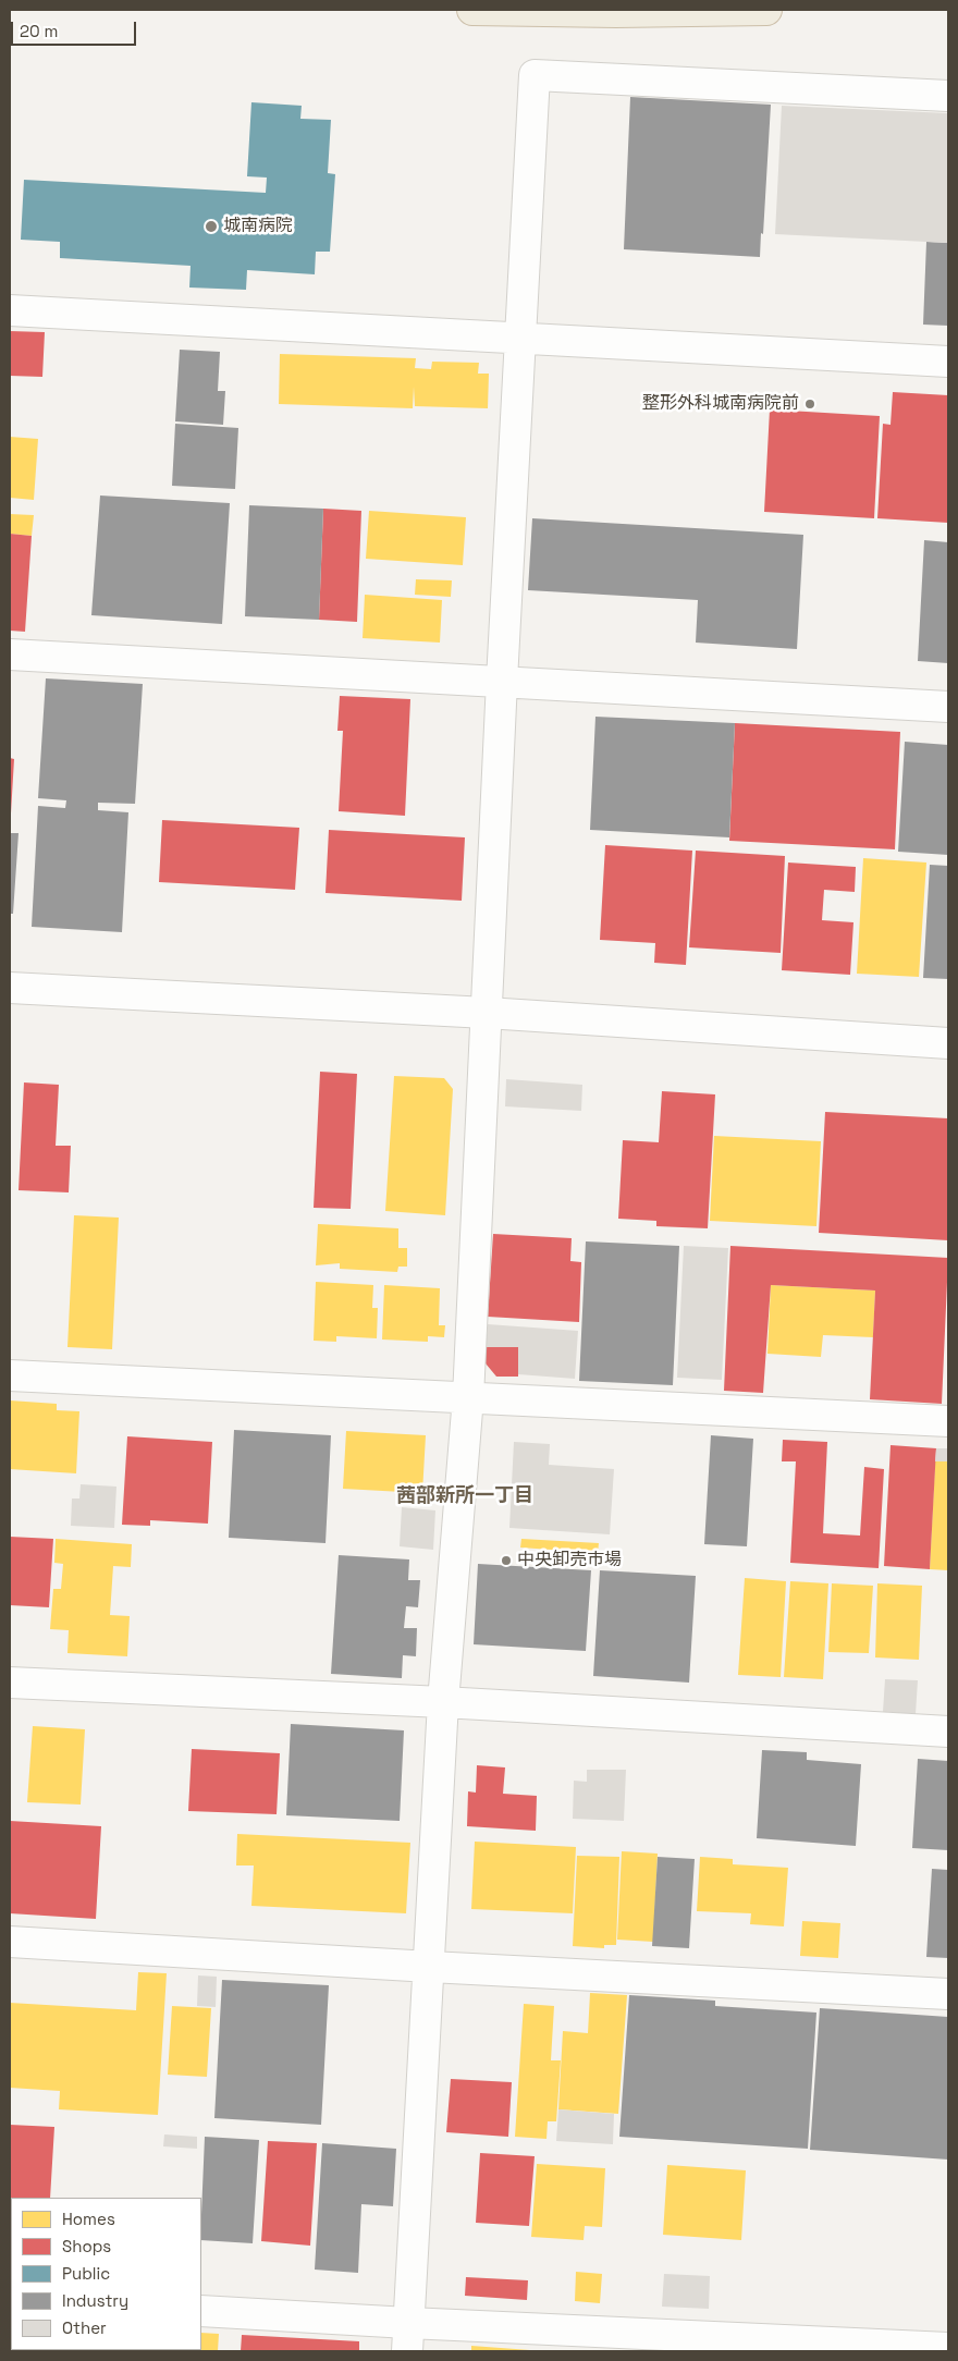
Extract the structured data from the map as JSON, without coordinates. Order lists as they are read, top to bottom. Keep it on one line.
{"districts":["茜部新所一丁目"],"places":["城南病院","整形外科城南病院前","中央卸売市場"],"legend":["Homes","Shops","Public","Industry","Other"],"scale_bar":"20 m"}
